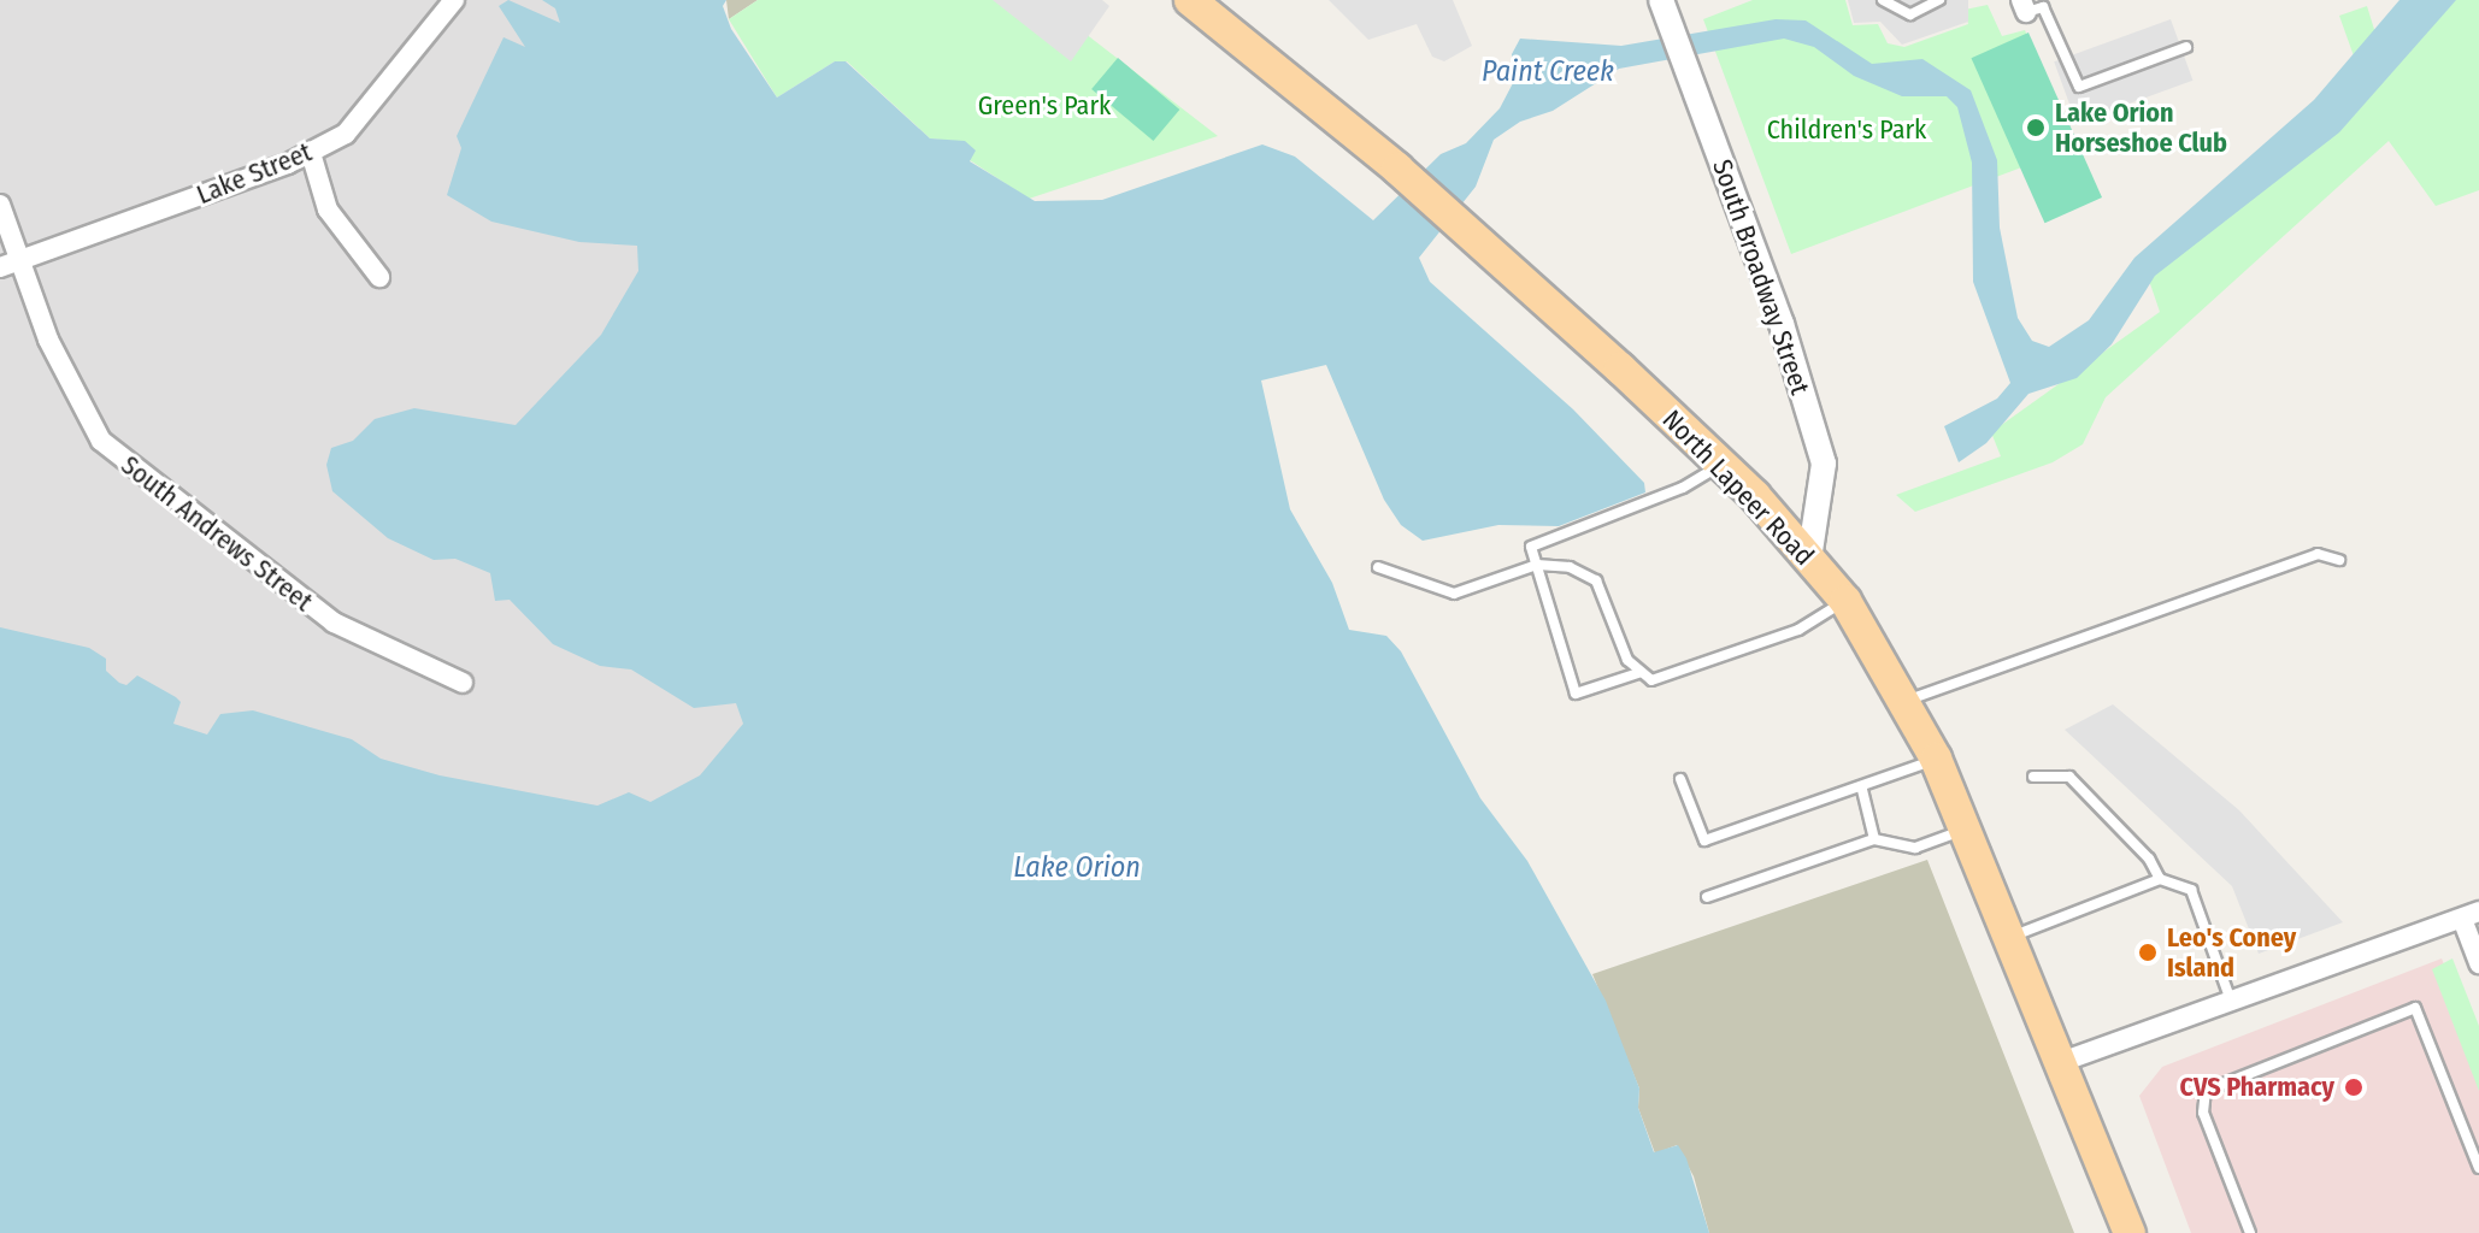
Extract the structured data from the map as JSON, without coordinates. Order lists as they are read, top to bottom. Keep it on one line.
{"streets":{"main road":["North Lapeer Road"],"street":["Lake Street","South Broadway Street","South Andrews Street"]},"crossings":[["Lake Street","South Andrews Street"],["South Broadway Street","North Lapeer Road"]],"water":["Paint Creek","Lake Orion"],"parks":["Green's Park","Children's Park"],"places":["Lake Orion Horseshoe Club","Leo's Coney Island","CVS Pharmacy"]}
